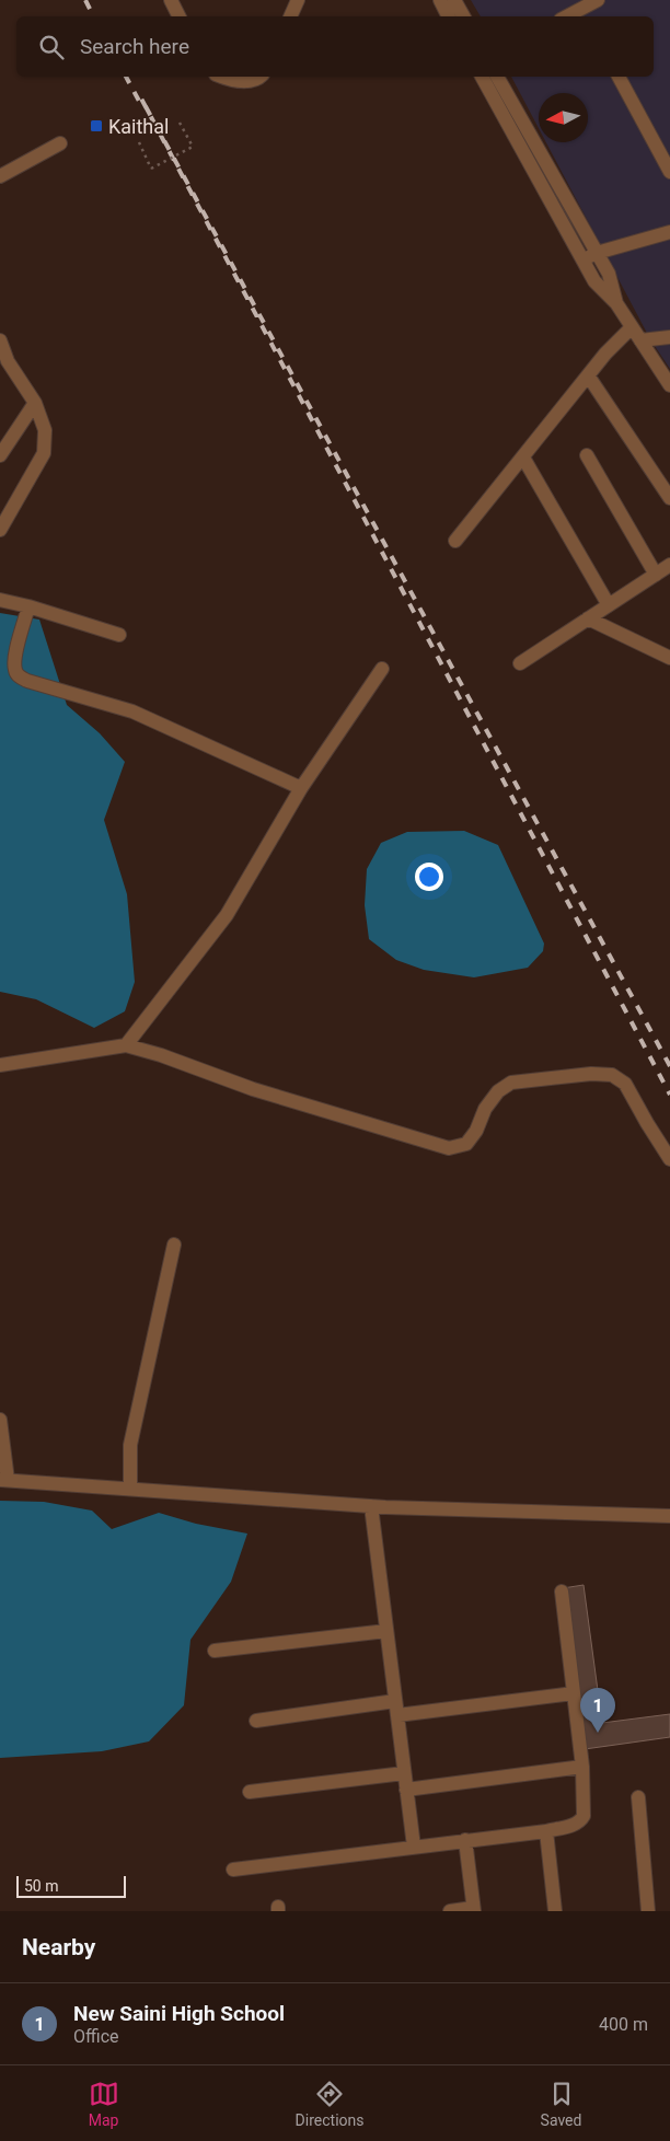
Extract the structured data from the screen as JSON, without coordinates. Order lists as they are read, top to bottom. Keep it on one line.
{"places":{"transit":["Kaithal"]},"scale_bar":"50 m","north":"left","page":{"search":"Search here","pins":"1","scale":"50 m","heading":"Nearby","list":[{"mark":"1","name":"New Saini High School","note":"Office","value":"400 m"}],"nav":["Map","Directions","Saved"]}}
